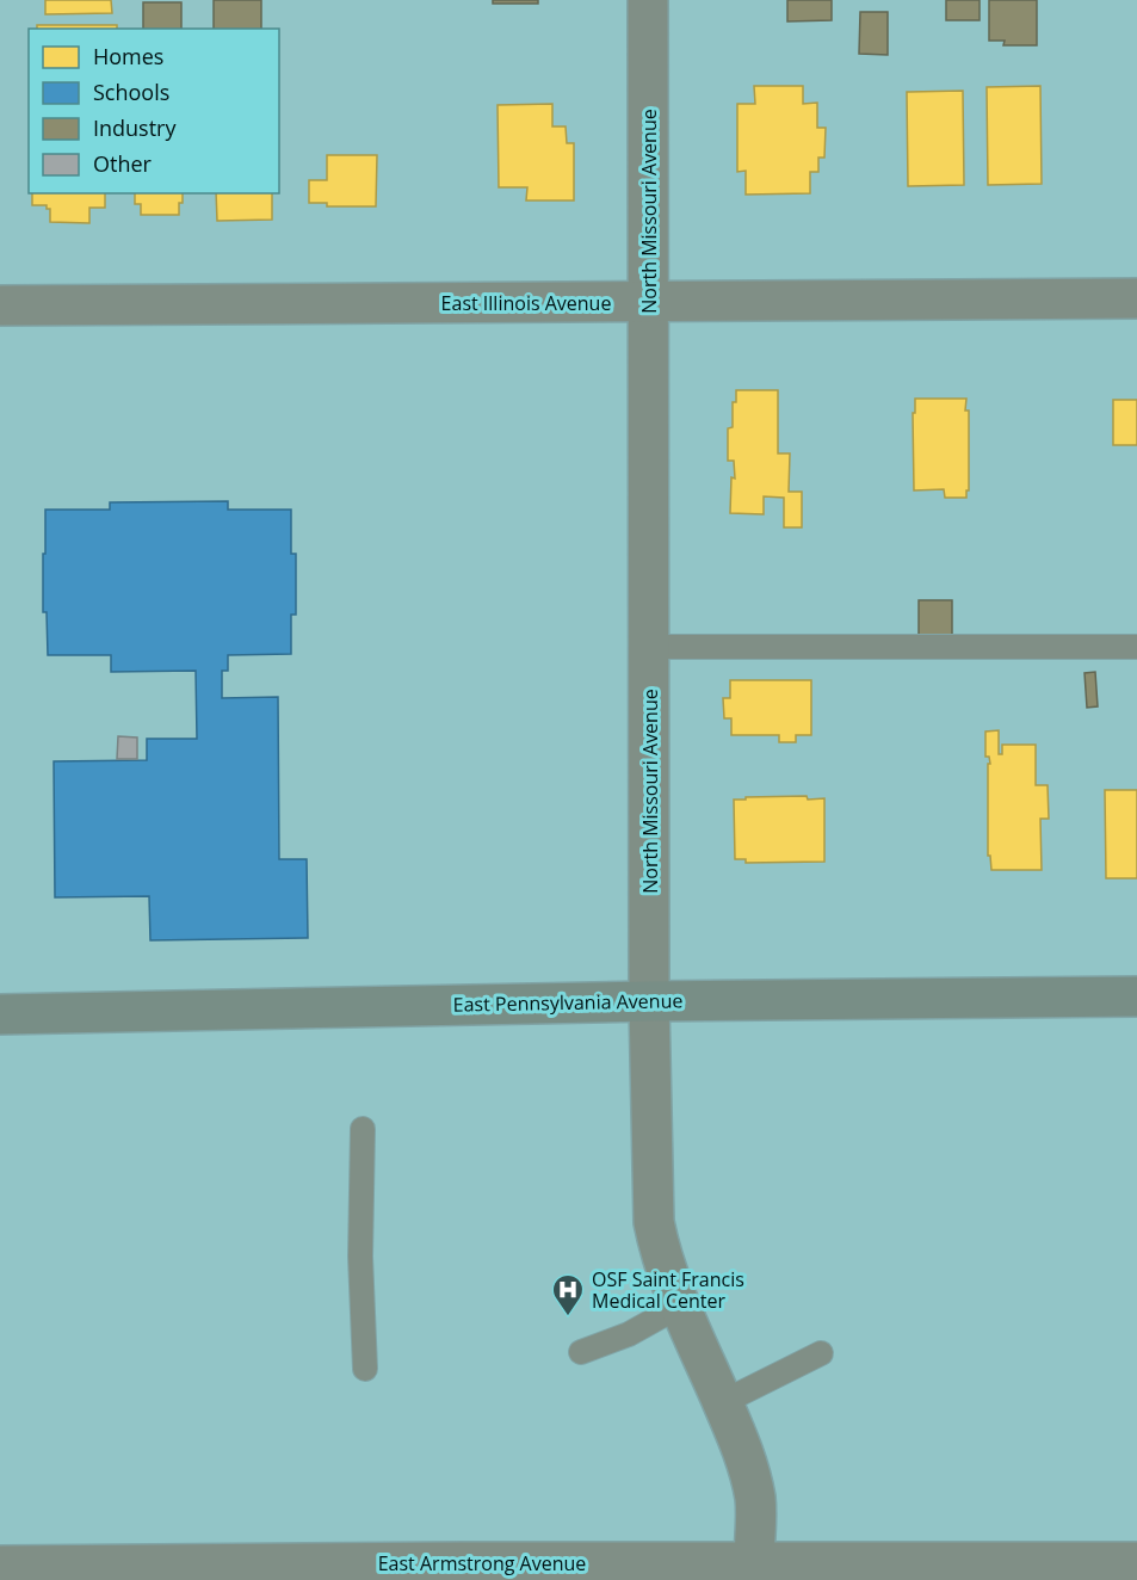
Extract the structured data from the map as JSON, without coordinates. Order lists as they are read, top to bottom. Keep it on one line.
{"streets":{"street":["North Missouri Avenue","East Illinois Avenue","East Pennsylvania Avenue","East Armstrong Avenue"]},"crossings":[["North Missouri Avenue","East Illinois Avenue"],["North Missouri Avenue","East Pennsylvania Avenue"],["North Missouri Avenue","East Armstrong Avenue"]],"places":{"hospital":["OSF Saint Francis Medical Center"]},"legend":["Homes","Schools","Industry","Other"]}
